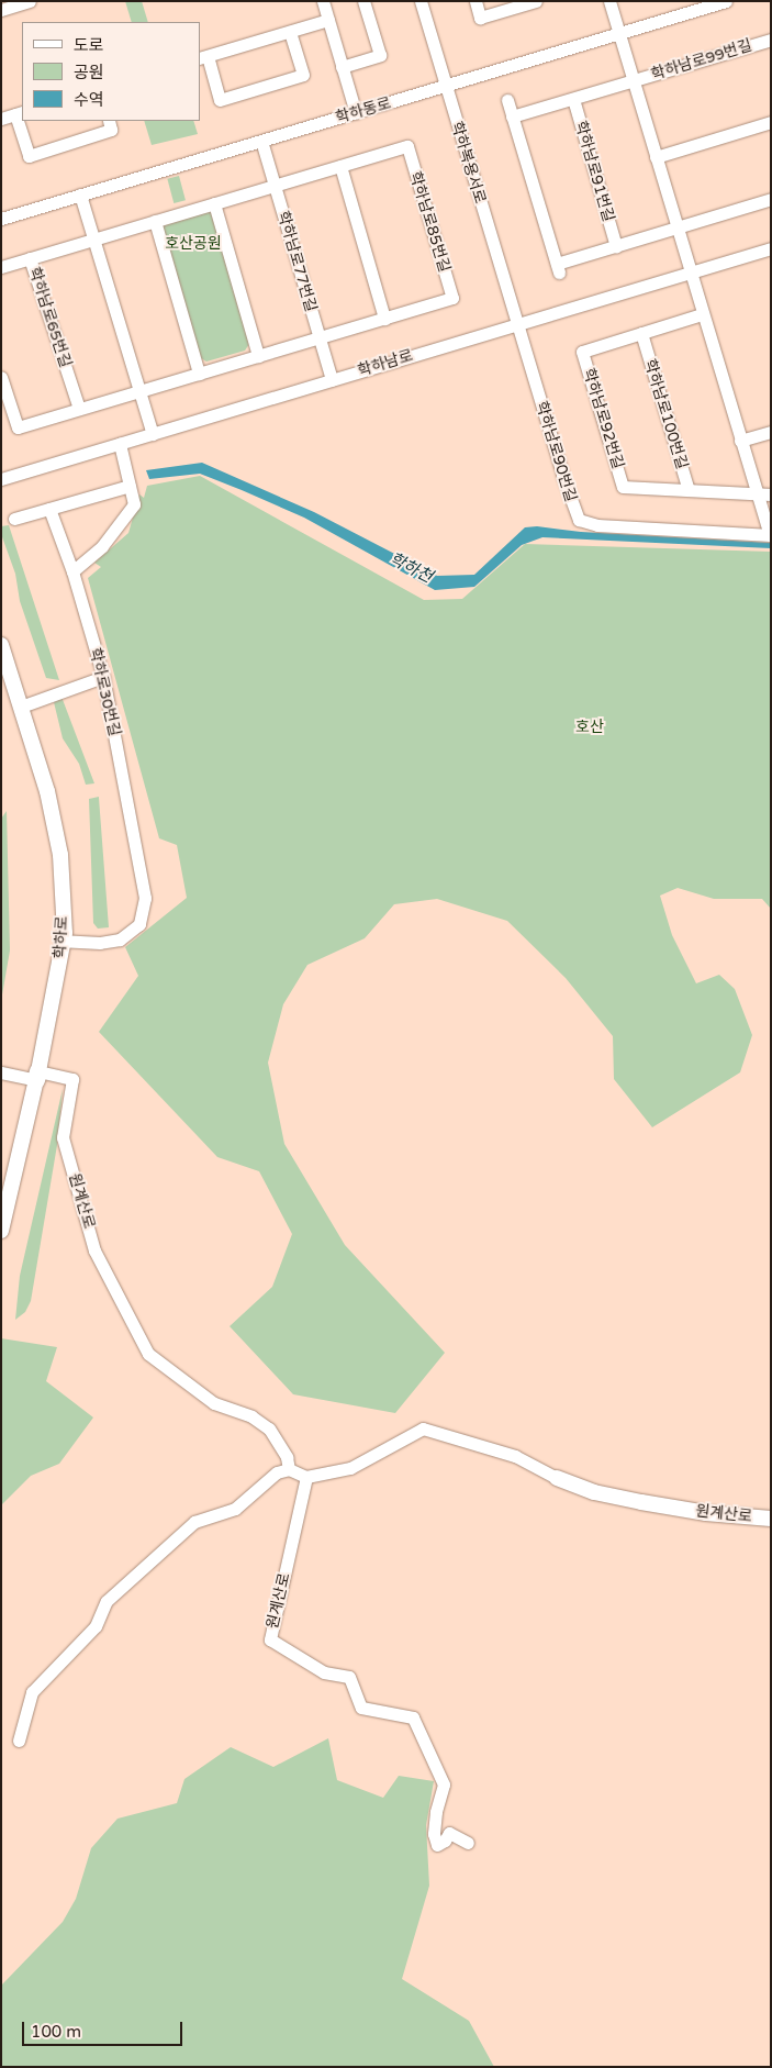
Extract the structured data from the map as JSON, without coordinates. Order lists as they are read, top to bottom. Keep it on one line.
{"streets":{"street":["학하남로99번길","학하동로","학하복용서로","학하남로91번길","학하남로85번길","학하남로77번길","학하남로65번길","학하남로","학하남로100번길","학하남로92번길","학하남로90번길","학하로30번길","학하로","원계산로"]},"crossings":[["학하남로99번길","학하동로"],["학하남로99번길","학하남로"],["학하동로","학하복용서로"],["학하동로","학하남로77번길"],["학하복용서로","학하남로"],["학하복용서로","학하남로90번길"],["학하남로77번길","학하남로"],["학하남로","학하남로90번길"],["학하남로100번길","학하남로92번길"],["학하로30번길","학하로"],["학하로","원계산로"]],"water":["학하천"],"parks":["호산공원","호산"],"legend":["도로","공원","수역"],"scale_bar":"100 m"}
